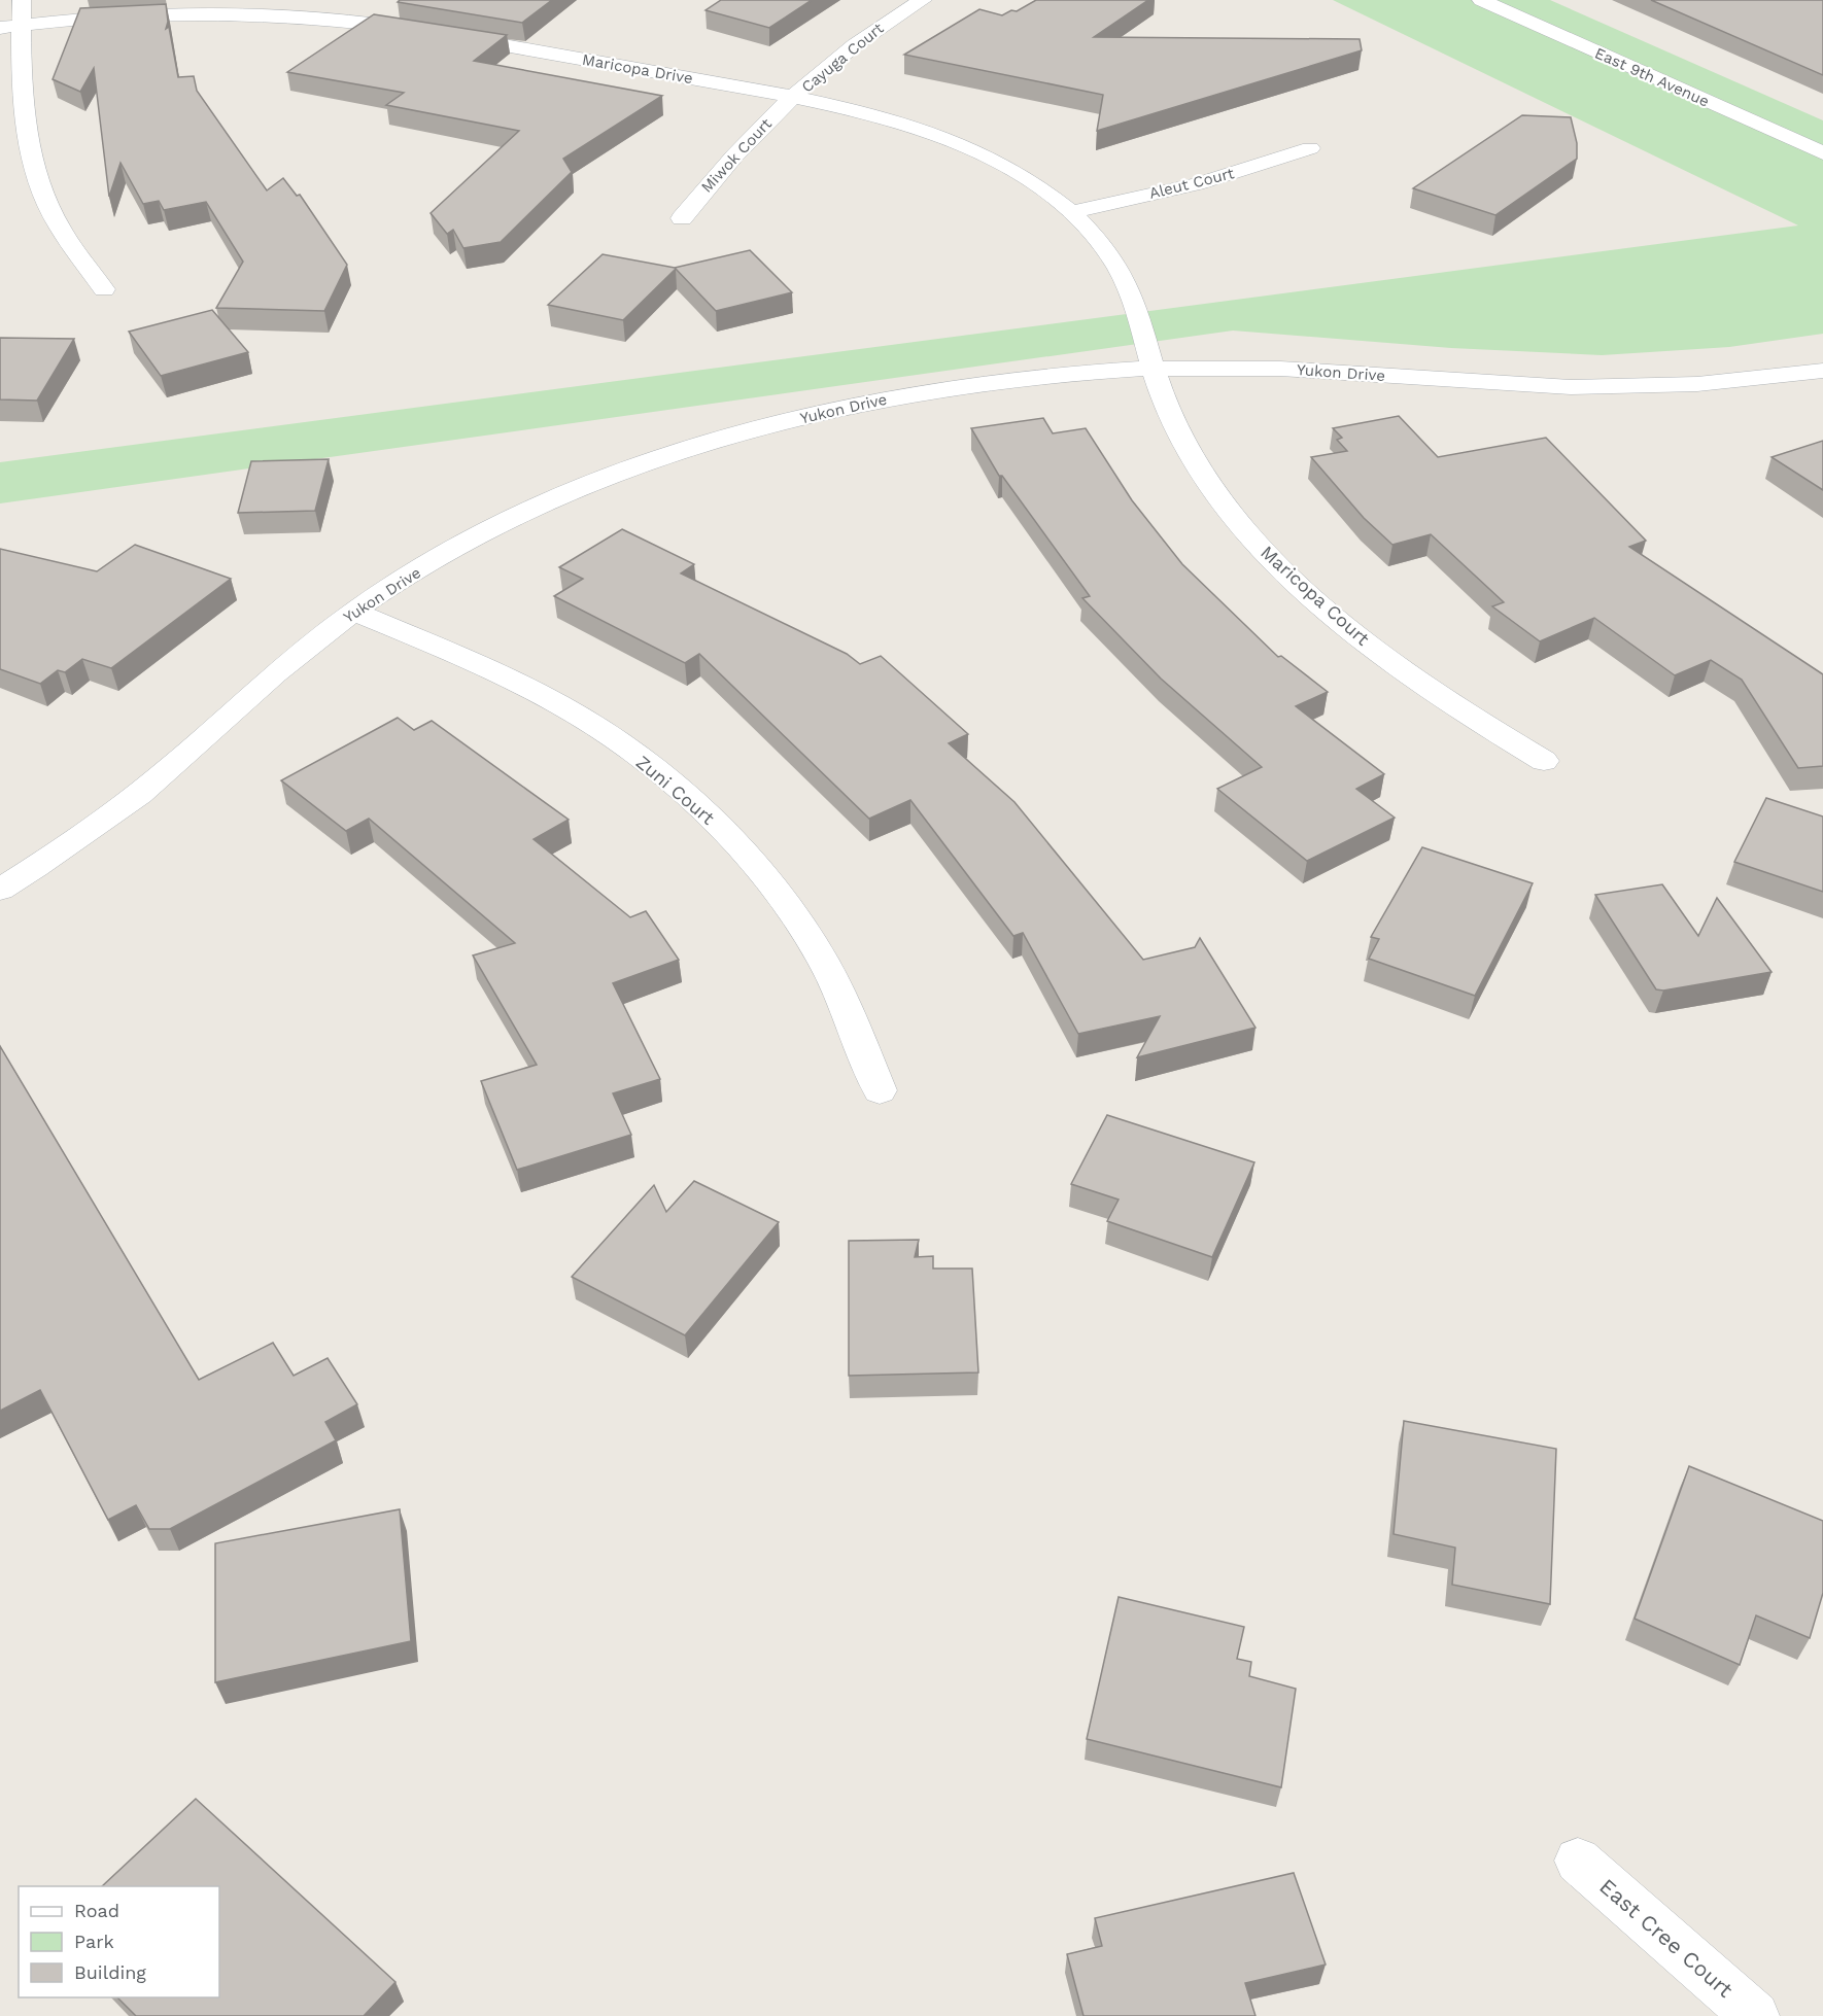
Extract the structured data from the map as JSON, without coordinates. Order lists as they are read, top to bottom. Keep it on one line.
{"streets":{"street":["Cayuga Court","Maricopa Drive","East 9th Avenue","Miwok Court","Aleut Court","Yukon Drive","Maricopa Court","Zuni Court","East Cree Court"]},"crossings":[["Cayuga Court","Maricopa Drive"],["Cayuga Court","Miwok Court"],["Maricopa Drive","Miwok Court"],["Maricopa Drive","Aleut Court"],["Maricopa Drive","Yukon Drive"],["Maricopa Drive","Maricopa Court"],["Yukon Drive","Maricopa Court"],["Yukon Drive","Zuni Court"]],"legend":["Road","Park","Building"]}
